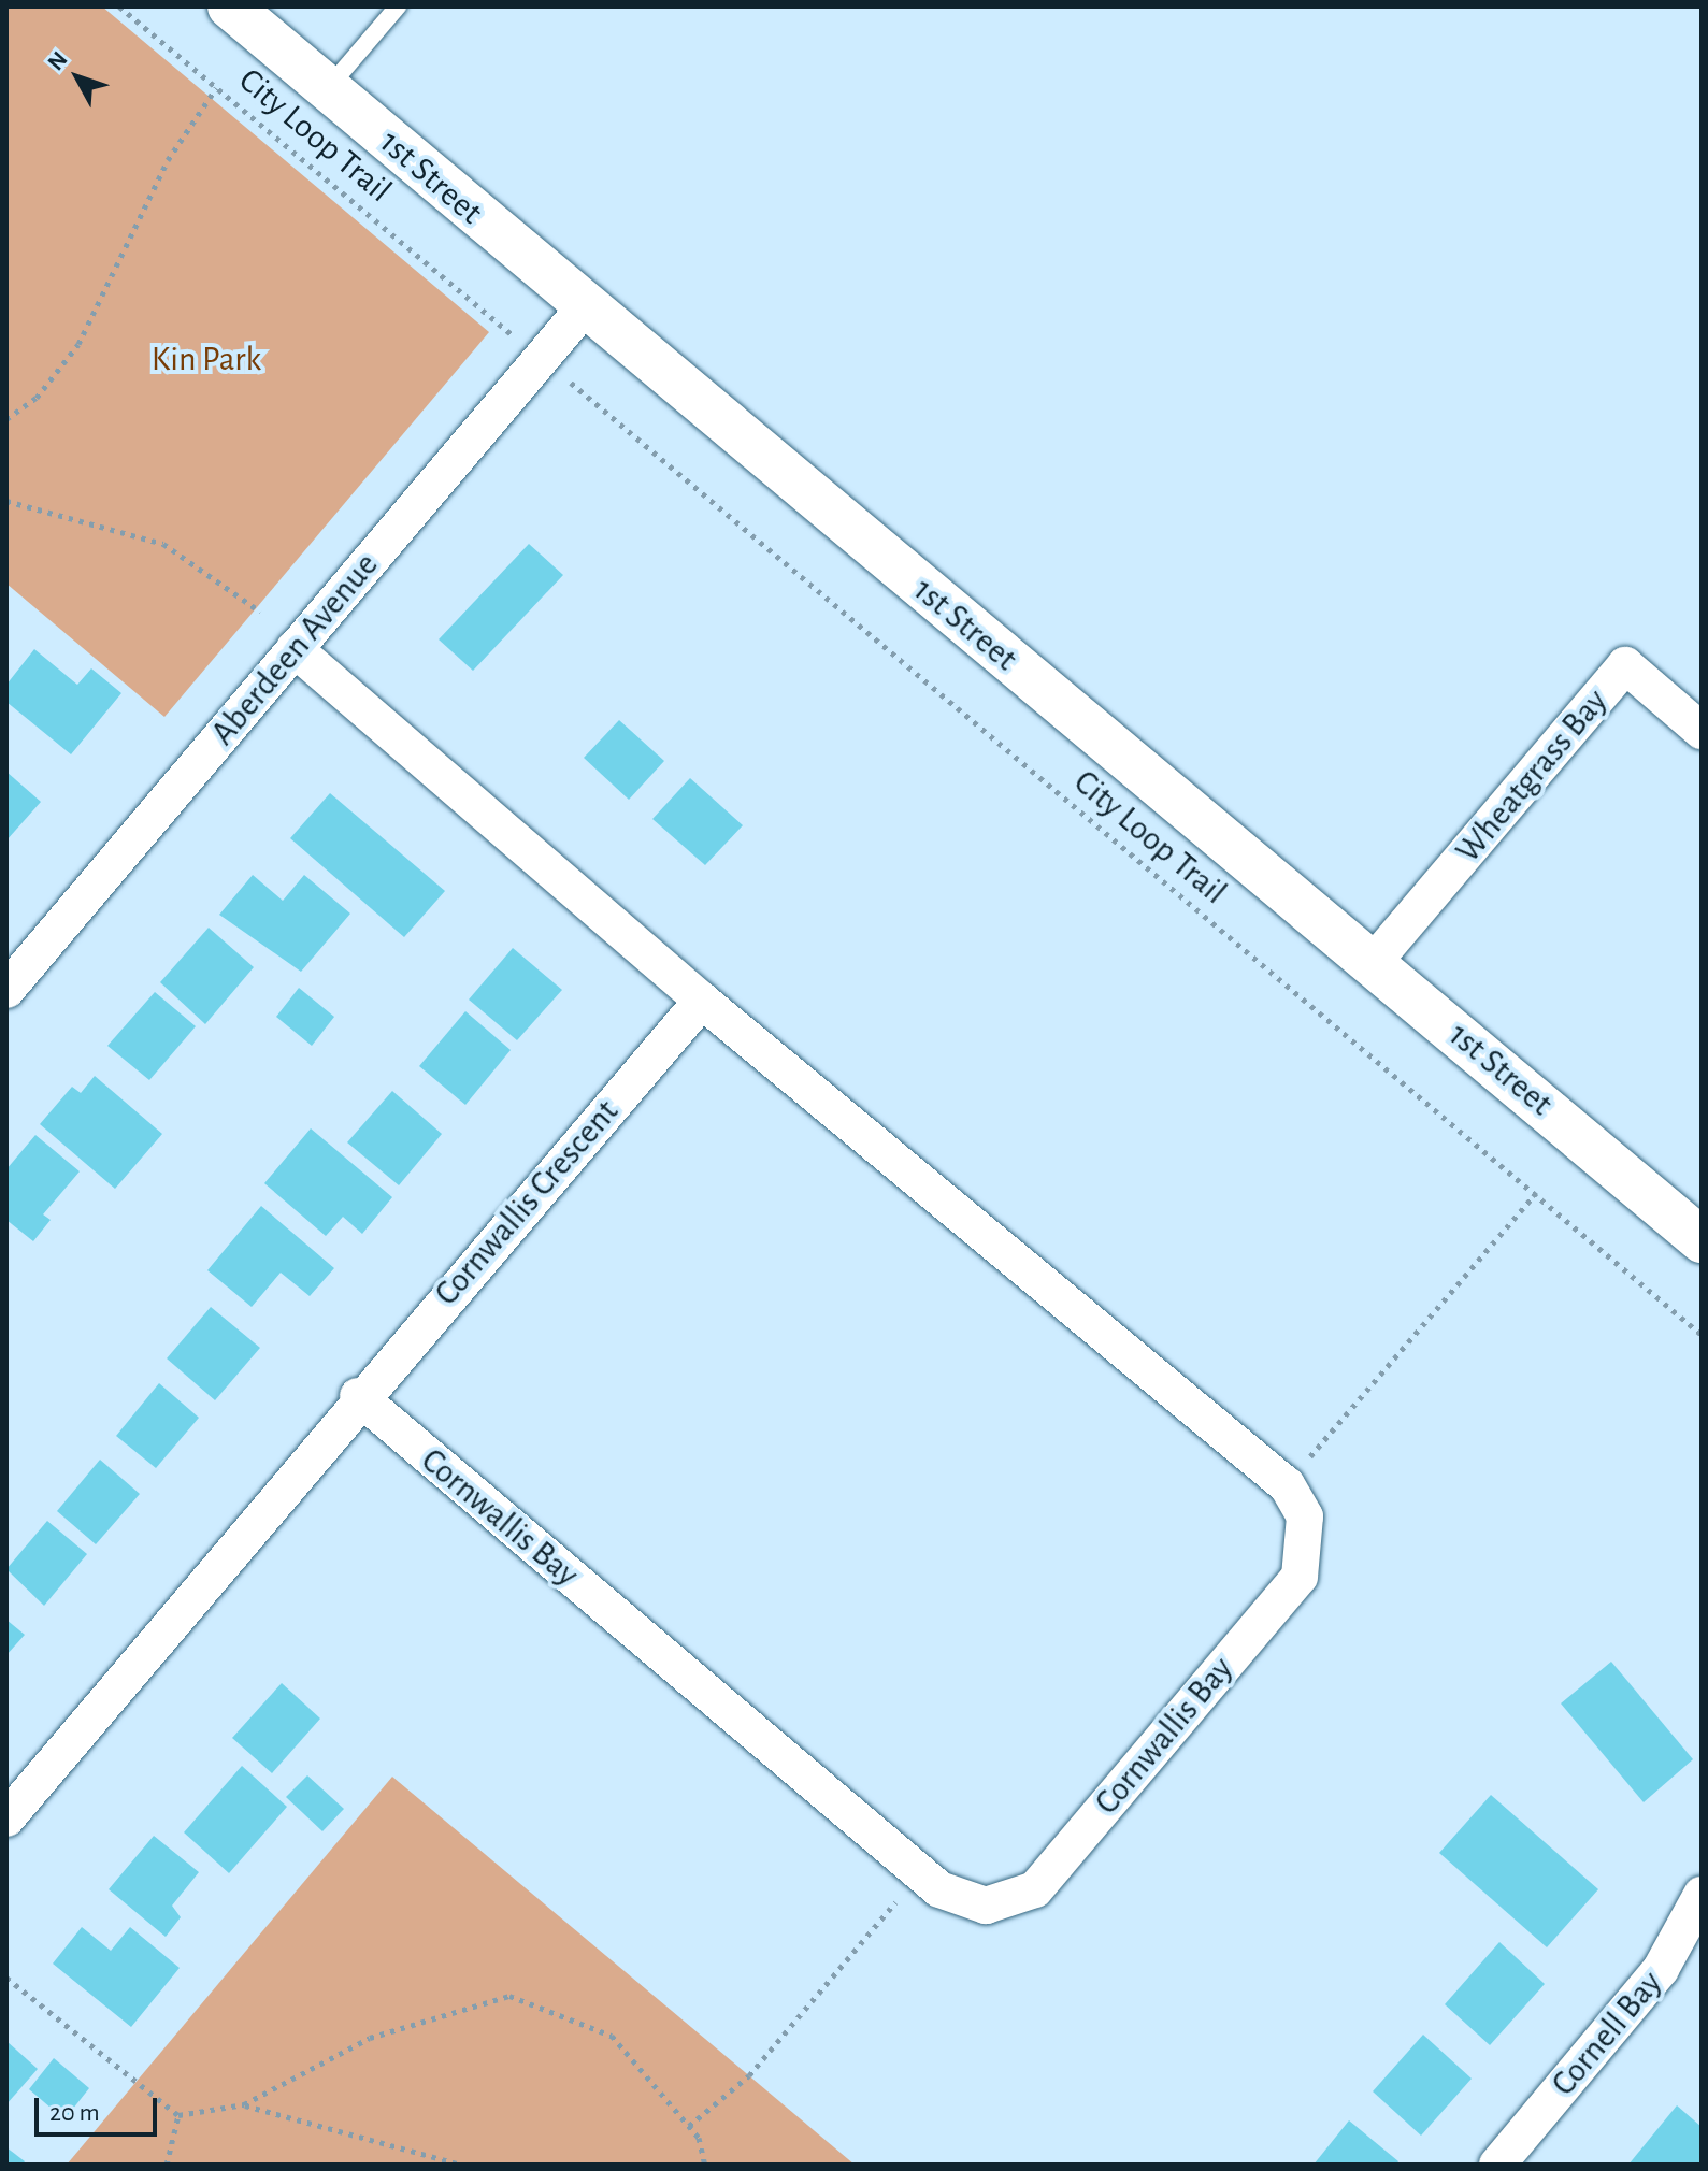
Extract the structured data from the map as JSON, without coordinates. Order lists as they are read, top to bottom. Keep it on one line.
{"streets":{"street":["1st Street","Aberdeen Avenue","Wheatgrass Bay","Cornwallis Crescent","Cornwallis Bay","Cornell Bay"],"path":["City Loop Trail"]},"crossings":[["1st Street","Aberdeen Avenue"],["1st Street","Wheatgrass Bay"],["Cornwallis Crescent","Cornwallis Bay"]],"parks":["Kin Park"],"scale_bar":"20 m","north":"top left"}
